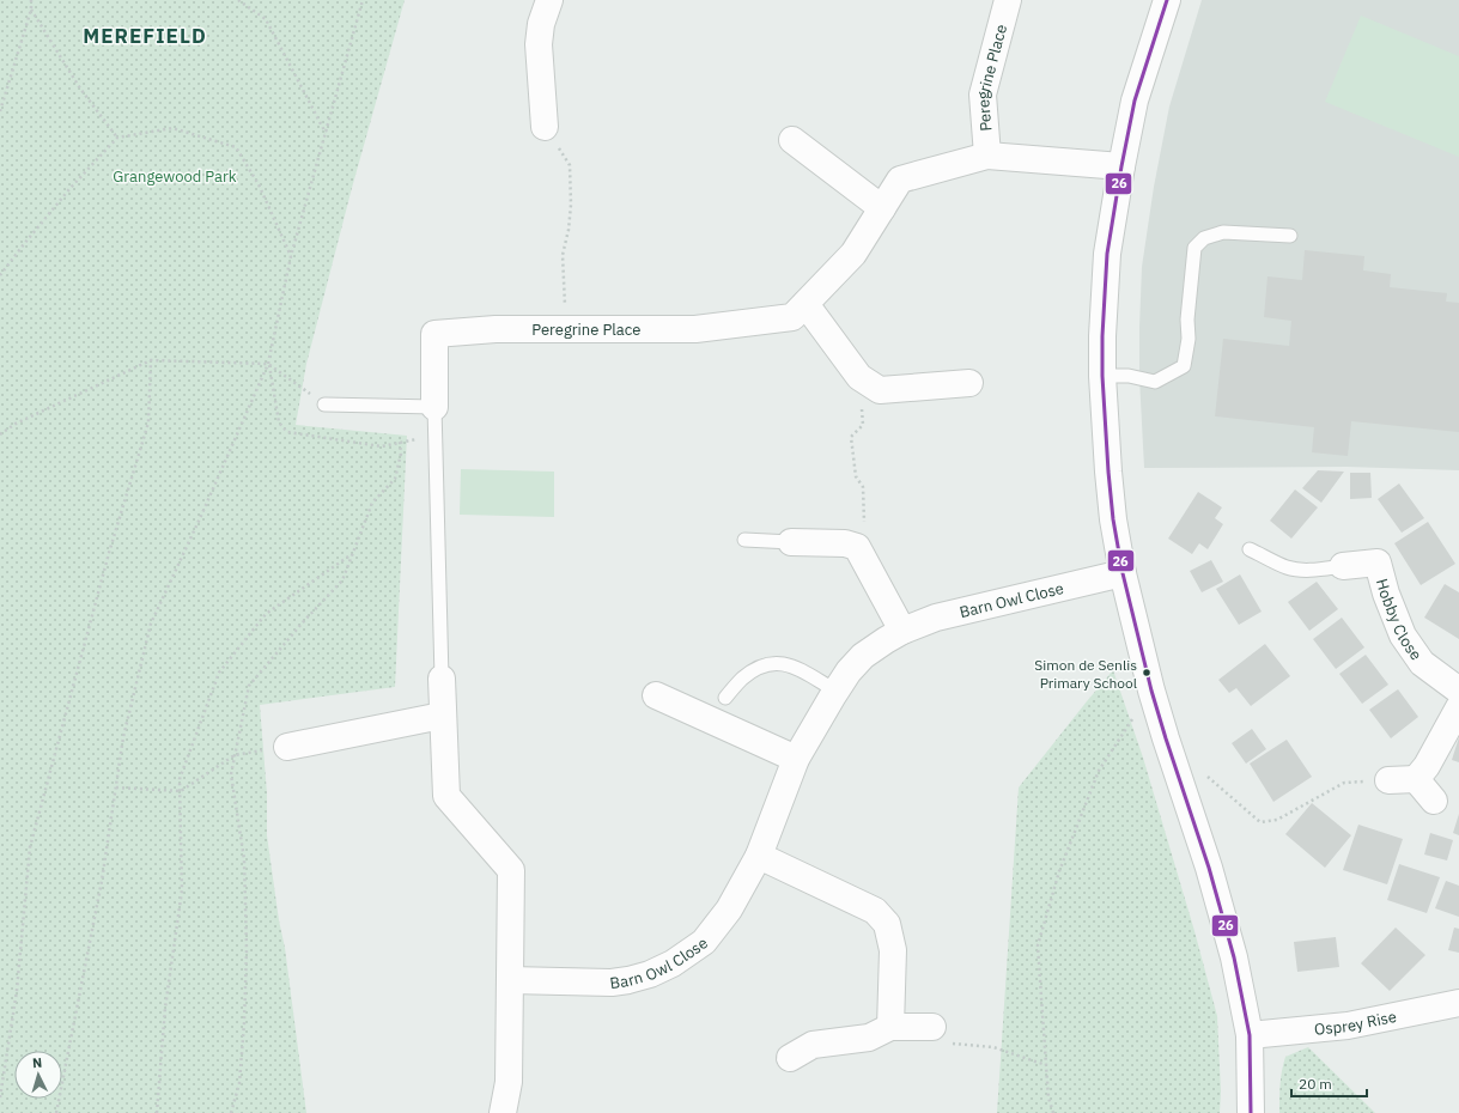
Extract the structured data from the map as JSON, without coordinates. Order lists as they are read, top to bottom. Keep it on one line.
{"streets":{"street":["Peregrine Place","Barn Owl Close","Hobby Close","Osprey Rise"]},"districts":["MEREFIELD"],"parks":["Grangewood Park"],"places":["Simon de Senlis Primary School"],"lines":["transit line 26"],"scale_bar":"20 m","north":"top"}
